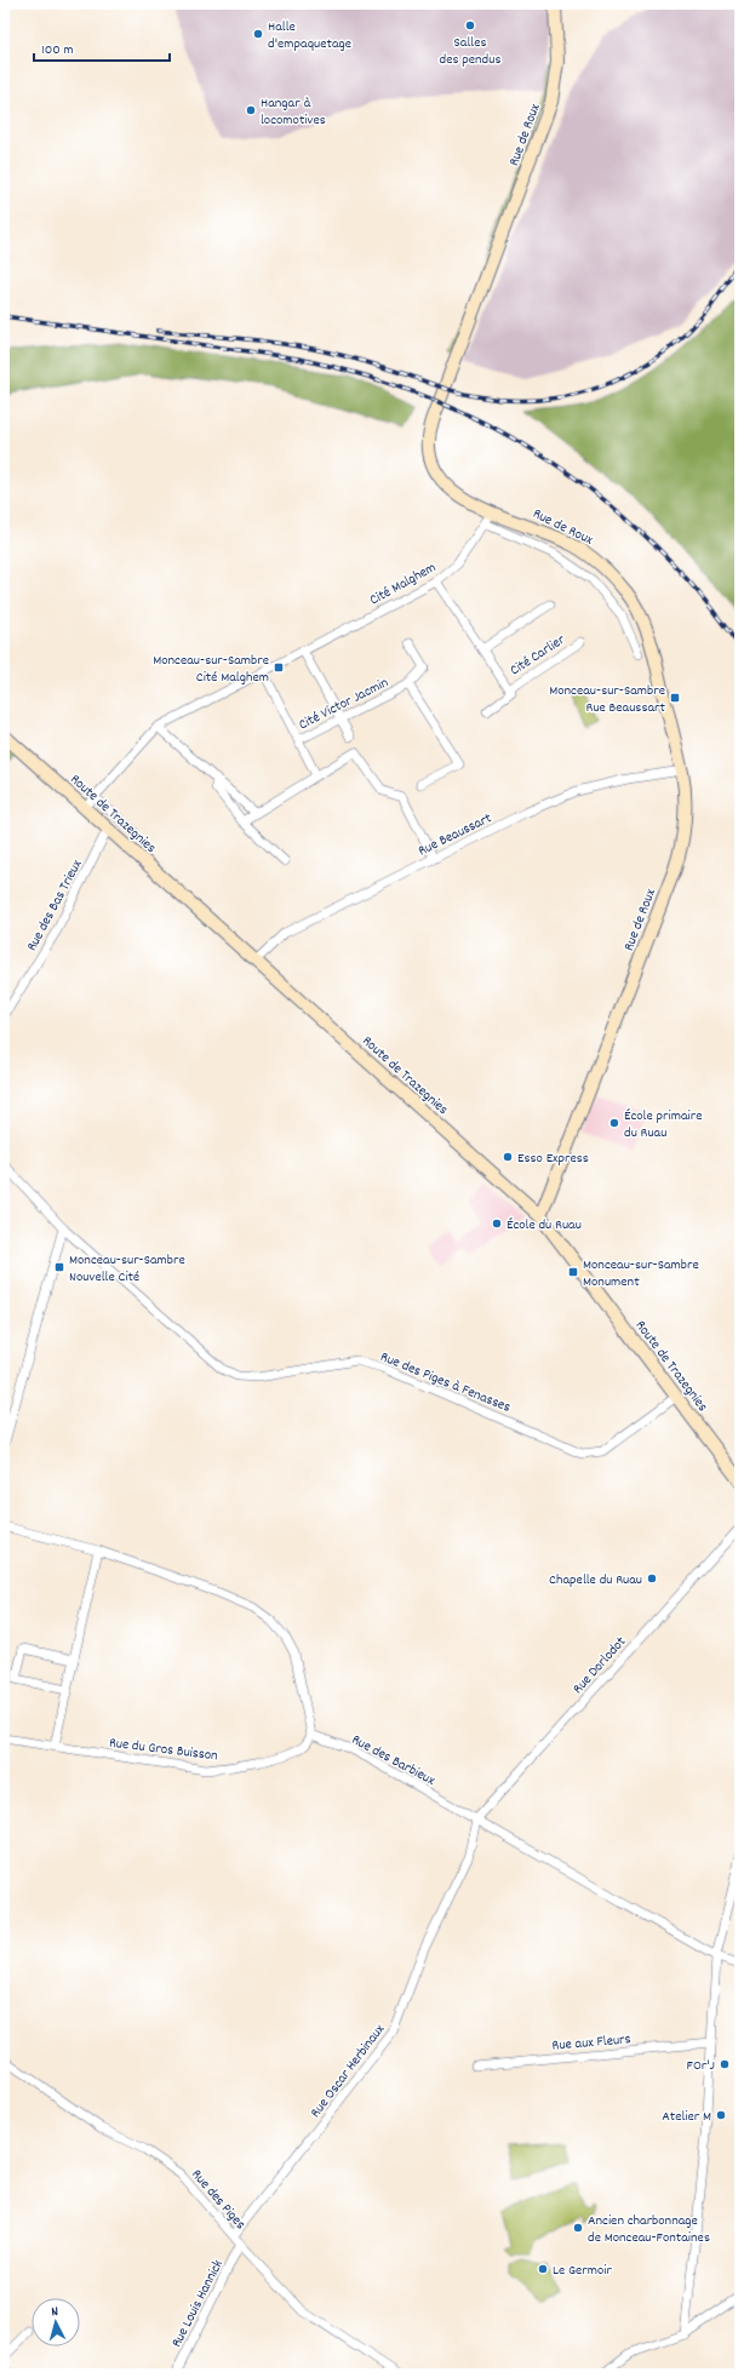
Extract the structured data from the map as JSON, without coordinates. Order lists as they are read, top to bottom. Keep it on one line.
{"streets":{"main road":["Rue de Roux","Route de Trazegnies"],"street":["Cité Malghem","Cité Carlier","Cité Victor Jacmin","Rue Beaussart","Rue des Bas Trieux","Rue des Piges à Fenasses","Rue Dorlodot","Rue du Gros Buisson","Rue des Barbieux","Rue aux Fleurs","Rue Oscar Herbinaux","Rue des Piges","Rue Louis Hannick"]},"crossings":[["Rue de Roux","Cité Malghem"],["Rue de Roux","Route de Trazegnies"],["Rue de Roux","Rue Beaussart"],["Cité Malghem","Cité Carlier"],["Cité Malghem","Route de Trazegnies"],["Route de Trazegnies","Rue Beaussart"],["Route de Trazegnies","Rue des Bas Trieux"],["Route de Trazegnies","Rue des Piges à Fenasses"],["Rue Dorlodot","Rue des Barbieux"],["Rue Dorlodot","Rue Oscar Herbinaux"],["Rue du Gros Buisson","Rue des Barbieux"],["Rue des Barbieux","Rue Oscar Herbinaux"],["Rue Oscar Herbinaux","Rue des Piges"],["Rue des Piges","Rue Louis Hannick"]],"places":{"other":["Salles des pendus","Halle d'empaquetage","Hangar à locomotives","École primaire du Ruau","Esso Express","École du Ruau","Chapelle du Ruau","FOr'J","Atelier M","Ancien charbonnage de Monceau-Fontaines","Le Germoir"],"transit":["Monceau-sur-Sambre Cité Malghem","Monceau-sur-Sambre Rue Beaussart","Monceau-sur-Sambre Nouvelle Cité","Monceau-sur-Sambre Monument"]},"scale_bar":"100 m","north":"top"}
